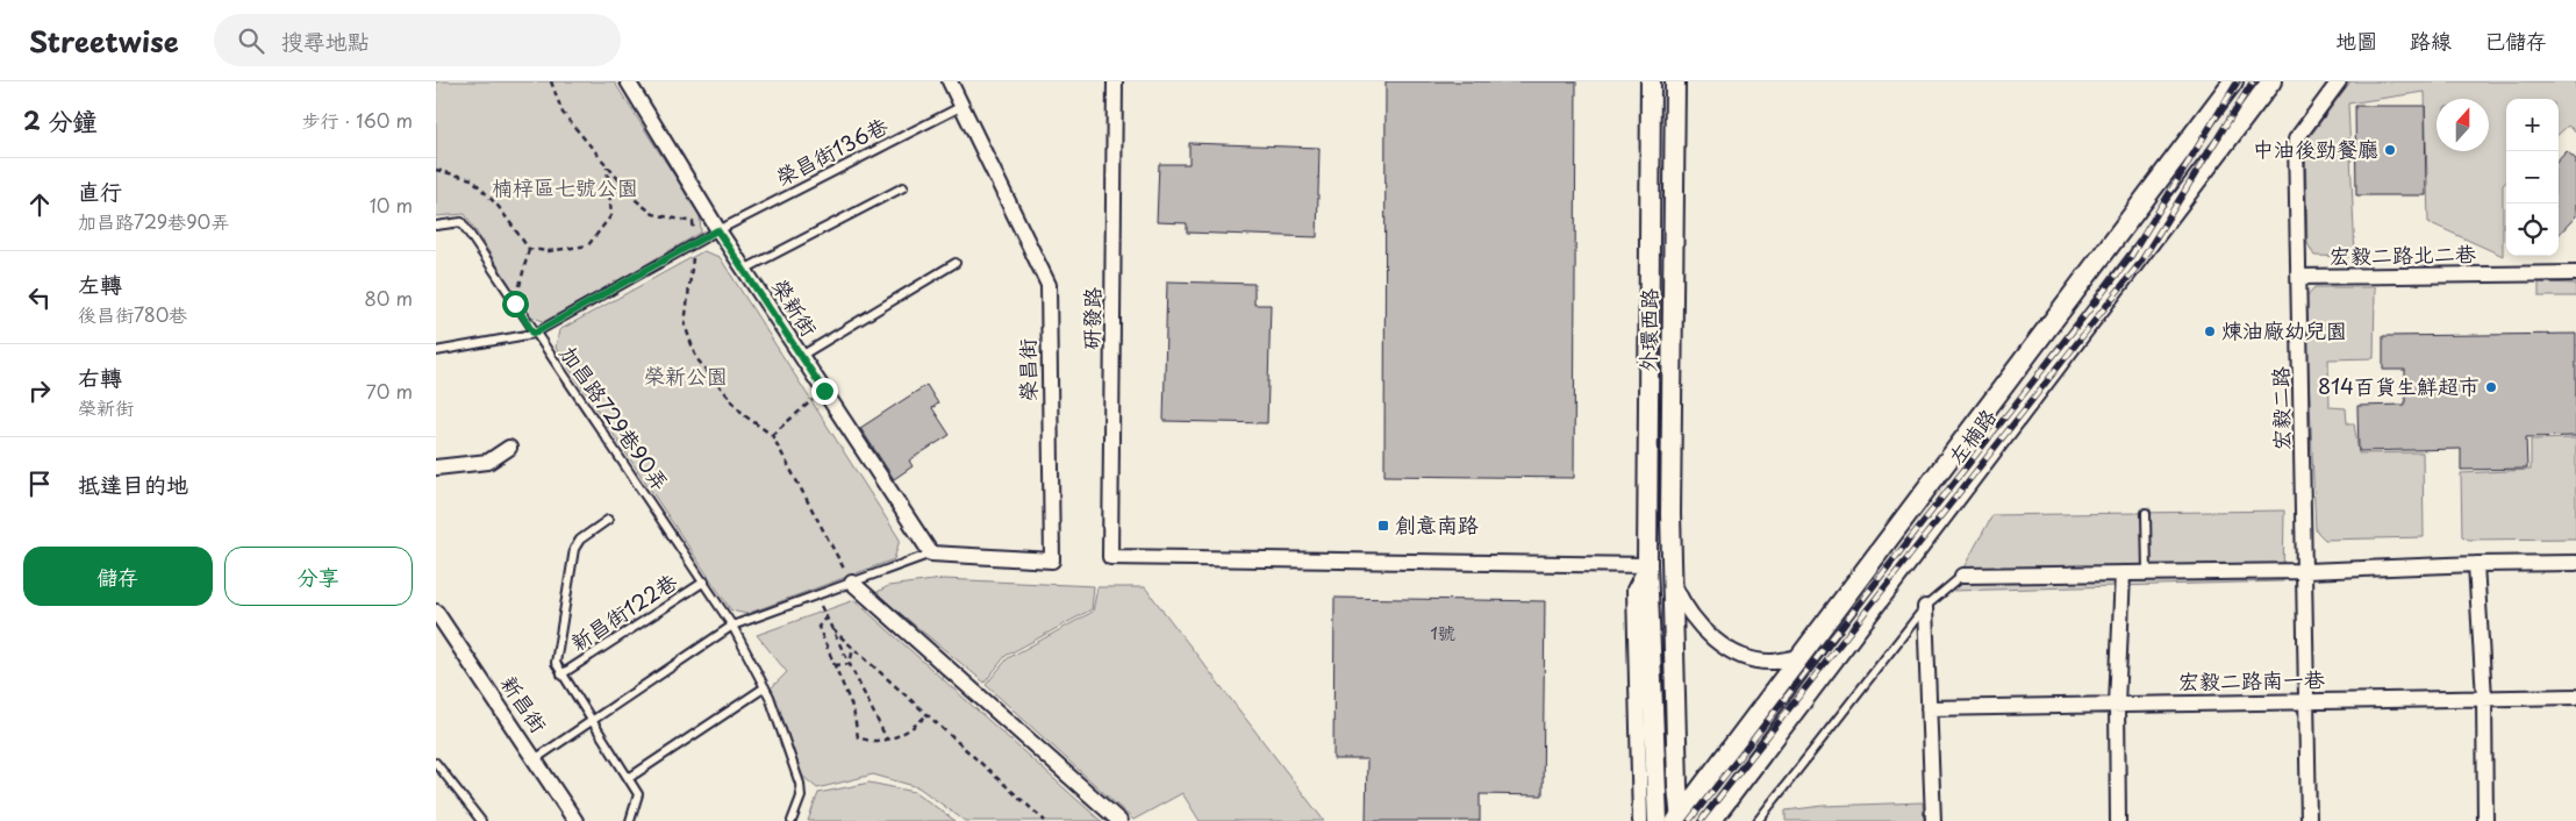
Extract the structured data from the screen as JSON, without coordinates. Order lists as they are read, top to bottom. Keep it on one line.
{"streets":{"street":["宏毅二路北二巷","榮新街","研發路","外環西路","榮昌街","宏毅二路","左楠路","宏毅二路南一巷","新昌街"],"lane":["榮昌街136巷","加昌路729巷90弄","新昌街122巷"]},"crossings":[["榮昌街136巷","榮新街"],["榮昌街136巷","榮昌街"],["榮昌街136巷","加昌路729巷90弄"],["宏毅二路北二巷","宏毅二路"],["榮新街","榮昌街"],["研發路","外環西路"],["外環西路","左楠路"],["宏毅二路","宏毅二路南一巷"],["加昌路729巷90弄","新昌街122巷"]],"parks":["楠梓區七號公園","榮新公園"],"places":{"other":["中油後勁餐廳","煉油廠幼兒園","814百貨生鮮超市"],"transit":["創意南路"]},"house_numbers":["1號"],"north":"top","page":{"header":"Streetwise","search":"搜尋地點","nav":["地圖","路線","已儲存"],"heading":["2 分鐘","步行 · 160 m"],"map_buttons":["+","−"],"list":[["直行","加昌路729巷90弄","10 m"],["左轉","後昌街780巷","80 m"],["右轉","榮新街","70 m"],"抵達目的地"],"buttons":["儲存","分享"]}}
